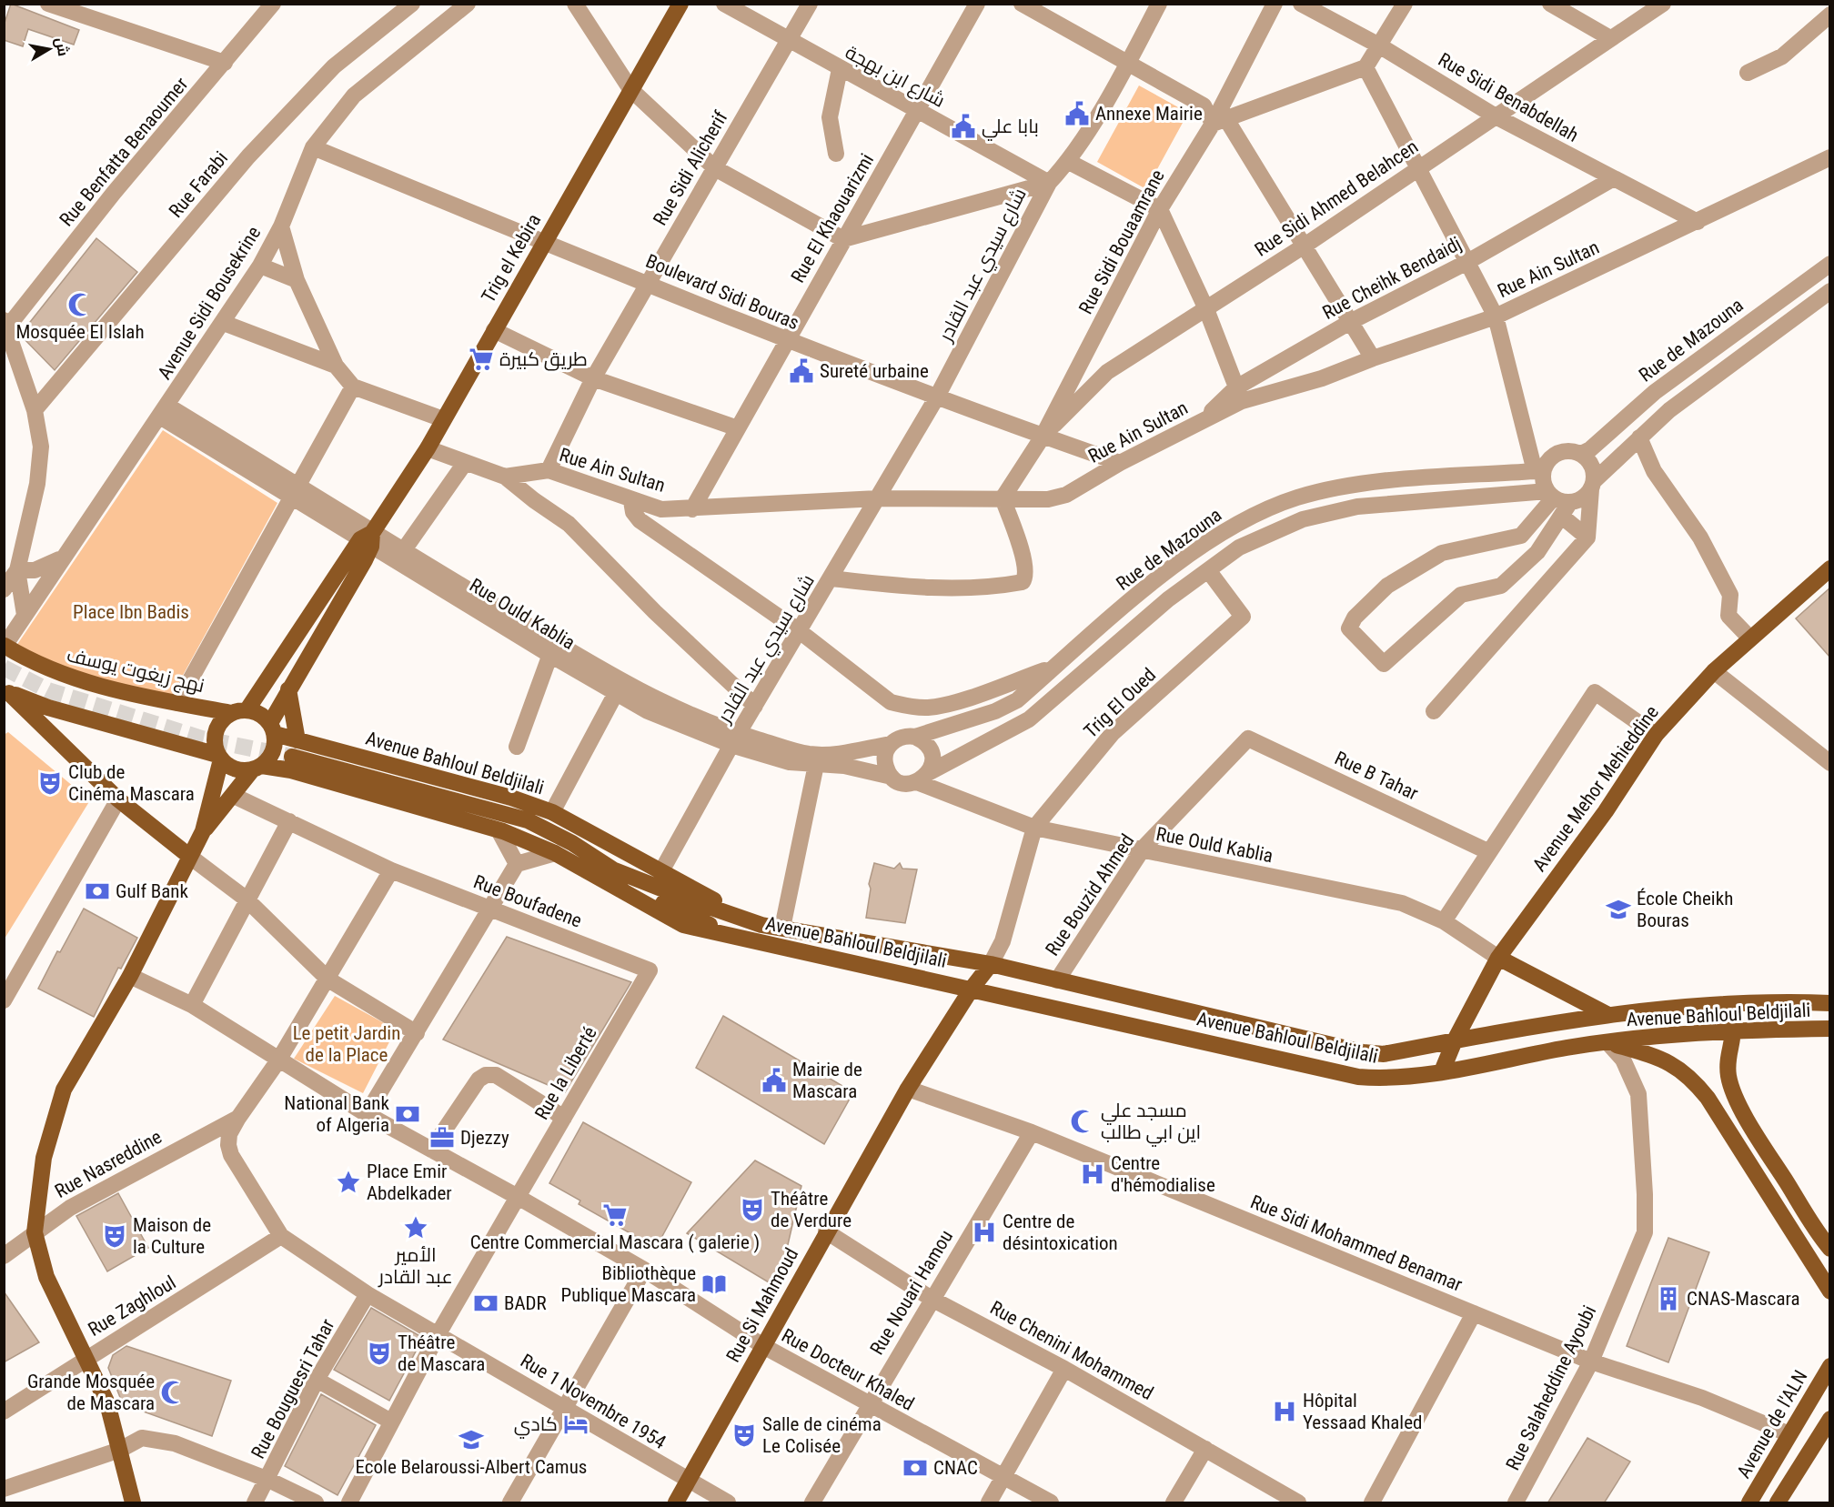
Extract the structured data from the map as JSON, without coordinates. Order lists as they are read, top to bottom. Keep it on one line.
{"streets":{"main road":["Trig el Kebira","نهج زيغوت يوسف","Avenue Bahloul Beldjilali","Avenue Mehor Mehieddine","Rue Si Mahmoud","Avenue de l'ALN"],"street":["شارع ابن بهجة","Rue Sidi Benabdellah","Rue Benfatta Benaoumer","Rue Sidi Alicherif","Rue Farabi","Rue Sidi Ahmed Belahcen","Rue El Khaouarizmi","Rue Sidi Bouaamrane","شارع سيدي عبد القادر","Rue Ain Sultan","Rue Cheihk Bendaidj","Boulevard Sidi Bouras","Avenue Sidi Bousekrine","Rue de Mazouna","Rue Ould Kablia","Trig El Oued","Rue B Tahar","Rue Bouzid Ahmed","Rue Boufadene","Rue la Liberté","Rue Nasreddine","Rue Sidi Mohammed Benamar","Rue Nouari Hamou","Rue Zaghloul","Rue Chenini Mohammed","Rue Docteur Khaled","Rue Salaheddine Ayoubi","Rue Bouguesri Tahar","Rue 1 Novembre 1954"]},"crossings":[["شارع ابن بهجة","Rue Sidi Alicherif"],["شارع ابن بهجة","Rue El Khaouarizmi"],["شارع ابن بهجة","شارع سيدي عبد القادر"],["Rue Sidi Benabdellah","Rue Sidi Ahmed Belahcen"],["Rue Sidi Benabdellah","Rue Ain Sultan"],["Rue Sidi Benabdellah","Rue Cheihk Bendaidj"],["Rue Sidi Alicherif","Rue Ain Sultan"],["Rue Sidi Alicherif","Boulevard Sidi Bouras"],["Rue Sidi Ahmed Belahcen","Rue Sidi Bouaamrane"],["Rue Sidi Ahmed Belahcen","Boulevard Sidi Bouras"],["Rue El Khaouarizmi","Rue Ain Sultan"],["Rue El Khaouarizmi","Boulevard Sidi Bouras"],["Rue Sidi Bouaamrane","Rue Ain Sultan"],["Rue Sidi Bouaamrane","Boulevard Sidi Bouras"],["Trig el Kebira","Rue Ain Sultan"],["Trig el Kebira","Boulevard Sidi Bouras"],["Trig el Kebira","Rue Ould Kablia"],["شارع سيدي عبد القادر","Rue Ain Sultan"],["شارع سيدي عبد القادر","Boulevard Sidi Bouras"],["شارع سيدي عبد القادر","Rue Ould Kablia"],["شارع سيدي عبد القادر","Avenue Bahloul Beldjilali"],["Rue Ain Sultan","Rue Cheihk Bendaidj"],["Rue Ain Sultan","Boulevard Sidi Bouras"],["Boulevard Sidi Bouras","Avenue Sidi Bousekrine"],["Avenue Sidi Bousekrine","Rue Ould Kablia"],["Avenue Sidi Bousekrine","نهج زيغوت يوسف"],["Rue de Mazouna","Rue Ould Kablia"],["Rue de Mazouna","Trig El Oued"],["Rue Ould Kablia","Trig El Oued"],["Rue Ould Kablia","Avenue Mehor Mehieddine"],["Rue Ould Kablia","Rue Bouzid Ahmed"],["نهج زيغوت يوسف","Avenue Bahloul Beldjilali"],["Avenue Bahloul Beldjilali","Avenue Mehor Mehieddine"],["Avenue Bahloul Beldjilali","Rue Bouzid Ahmed"],["Avenue Bahloul Beldjilali","Rue Si Mahmoud"],["Avenue Bahloul Beldjilali","Rue Salaheddine Ayoubi"],["Rue B Tahar","Rue Bouzid Ahmed"],["Rue Boufadene","Rue la Liberté"],["Rue la Liberté","Rue Docteur Khaled"],["Rue la Liberté","Rue 1 Novembre 1954"],["Rue Sidi Mohammed Benamar","Rue Nouari Hamou"],["Rue Sidi Mohammed Benamar","Rue Si Mahmoud"],["Rue Sidi Mohammed Benamar","Rue Salaheddine Ayoubi"],["Rue Sidi Mohammed Benamar","Avenue de l'ALN"],["Rue Nouari Hamou","Rue Chenini Mohammed"],["Rue Nouari Hamou","Rue Docteur Khaled"],["Rue Si Mahmoud","Rue Chenini Mohammed"],["Rue Si Mahmoud","Rue Docteur Khaled"],["Rue Si Mahmoud","Rue 1 Novembre 1954"],["Rue Zaghloul","Rue 1 Novembre 1954"],["Rue Bouguesri Tahar","Rue 1 Novembre 1954"]],"parks":["Place Ibn Badis","Le petit Jardin de la Place"],"places":{"public building":["Annexe Mairie","بابا علي","Sureté urbaine","Mairie de Mascara"],"mosque":["Mosquée El Islah","مسجد علي اين ابي طالب","Grande Mosquée de Mascara"],"supermarket":["طريق كبيرة","Centre Commercial Mascara ( galerie )"],"theatre":["Club de Cinéma Mascara","Théâtre de Verdure","Maison de la Culture","Théâtre de Mascara","Salle de cinéma Le Colisée"],"bank":["Gulf Bank","National Bank of Algeria","BADR","CNAC"],"school or university":["École Cheikh Bouras","Ecole Belaroussi-Albert Camus"],"office":["Djezzy"],"hospital":["Centre d'hémodialise","Centre de désintoxication","Hôpital Yessaad Khaled"],"place":["Place Emir Abdelkader","الأمير عبد القادر"],"library":["Bibliothèque Publique Mascara"],"building":["CNAS-Mascara"],"hotel":["كادي"]},"north":"right"}
